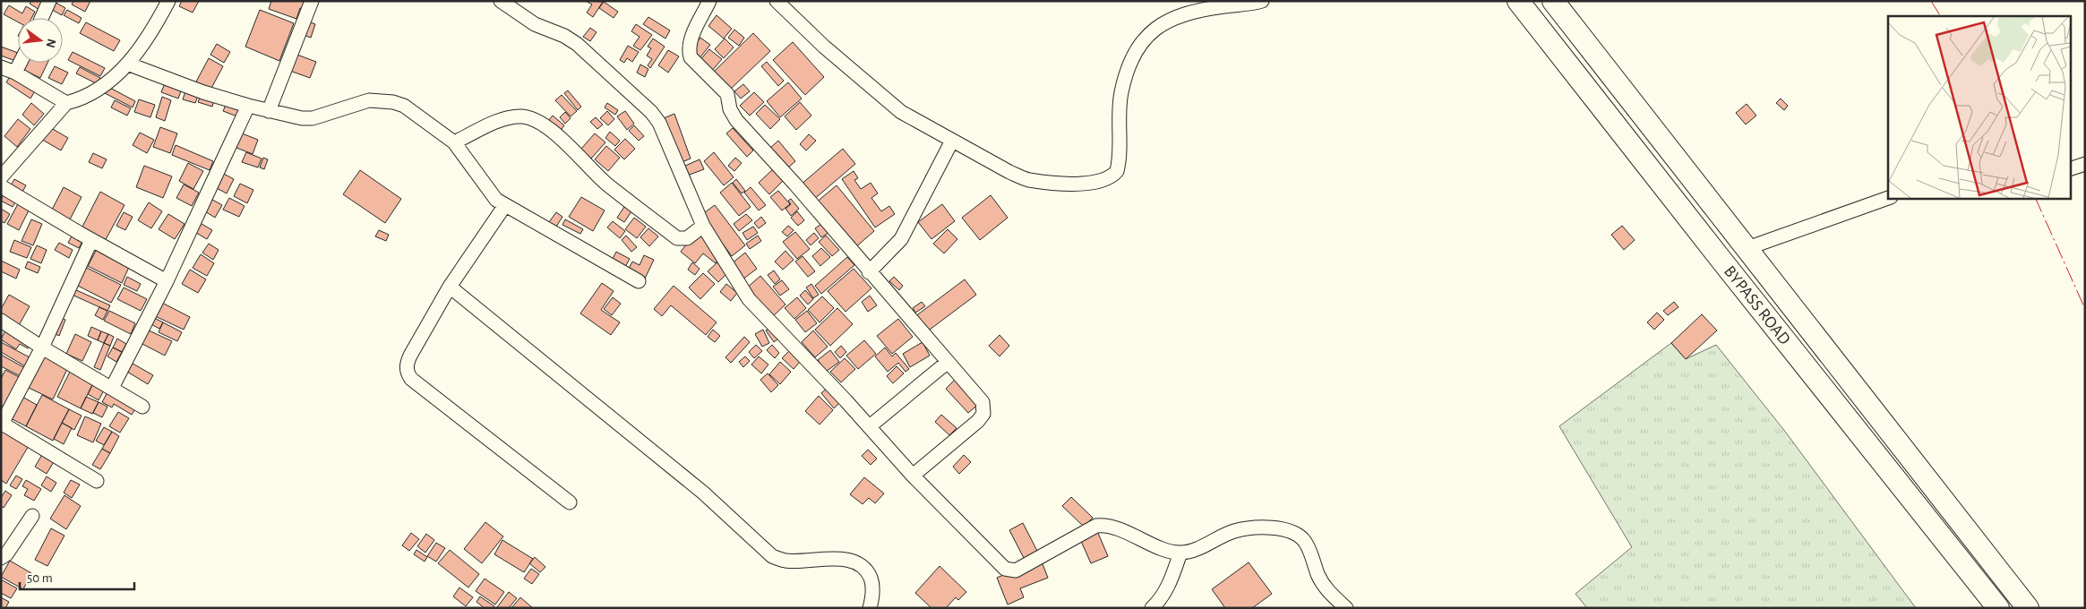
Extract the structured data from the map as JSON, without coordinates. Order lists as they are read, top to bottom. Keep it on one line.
{"streets":{"main road":["BYPASS ROAD"]},"scale_bar":"50 m","north":"right"}
